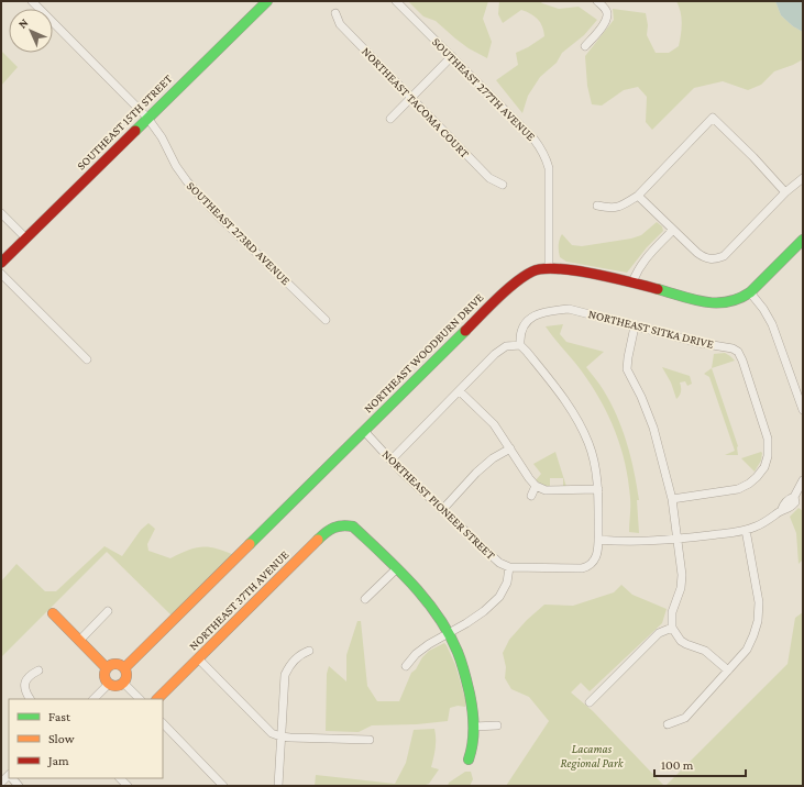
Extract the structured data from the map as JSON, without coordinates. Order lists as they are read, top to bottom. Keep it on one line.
{"streets":{"street":["SOUTHEAST 277TH AVENUE","NORTHEAST TACOMA COURT","SOUTHEAST 15TH STREET","SOUTHEAST 273RD AVENUE","NORTHEAST SITKA DRIVE","NORTHEAST WOODBURN DRIVE","NORTHEAST PIONEER STREET","NORTHEAST 37TH AVENUE"]},"crossings":[["SOUTHEAST 277TH AVENUE","NORTHEAST WOODBURN DRIVE"],["SOUTHEAST 15TH STREET","SOUTHEAST 273RD AVENUE"],["NORTHEAST SITKA DRIVE","NORTHEAST PIONEER STREET"],["NORTHEAST WOODBURN DRIVE","NORTHEAST PIONEER STREET"]],"parks":["Lacamas Regional Park"],"legend":["Fast","Slow","Jam"],"scale_bar":"100 m","north":"top left"}
